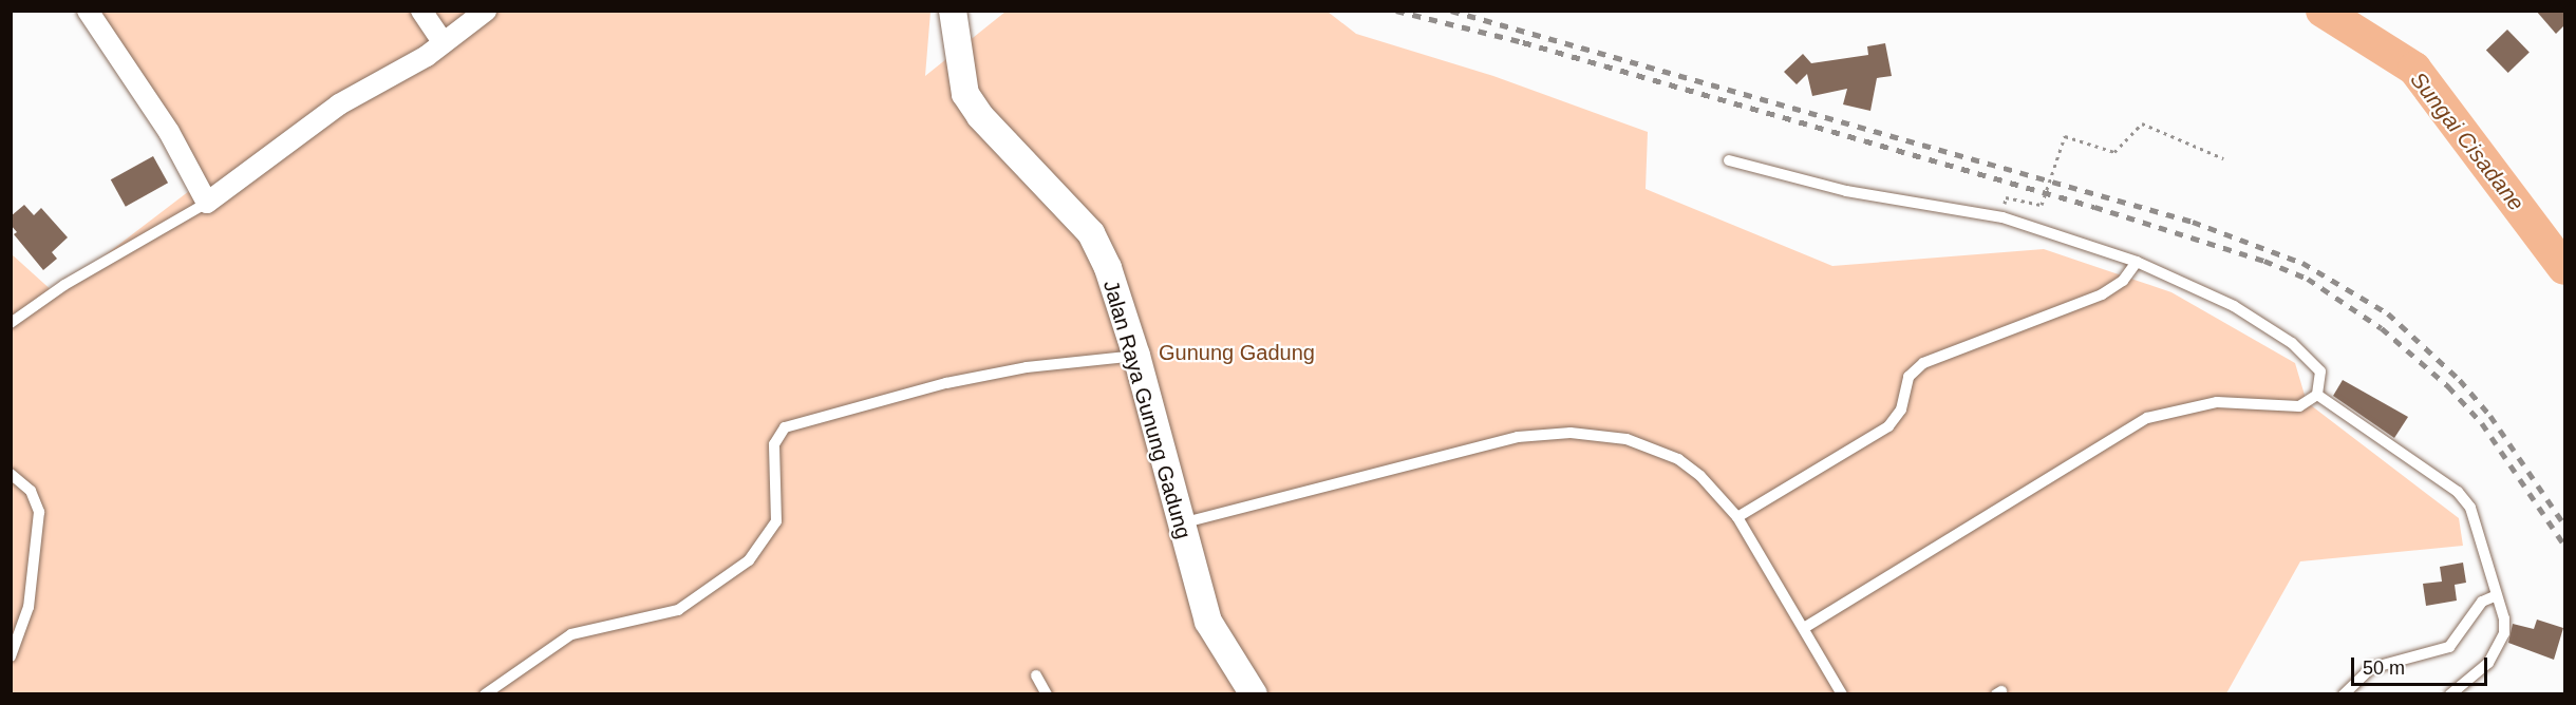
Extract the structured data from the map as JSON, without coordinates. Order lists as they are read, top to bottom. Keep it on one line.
{"streets":{"street":["Jalan Raya Gunung Gadung"]},"water":["Sungai Cisadane"],"parks":["Gunung Gadung"],"scale_bar":"50 m"}
